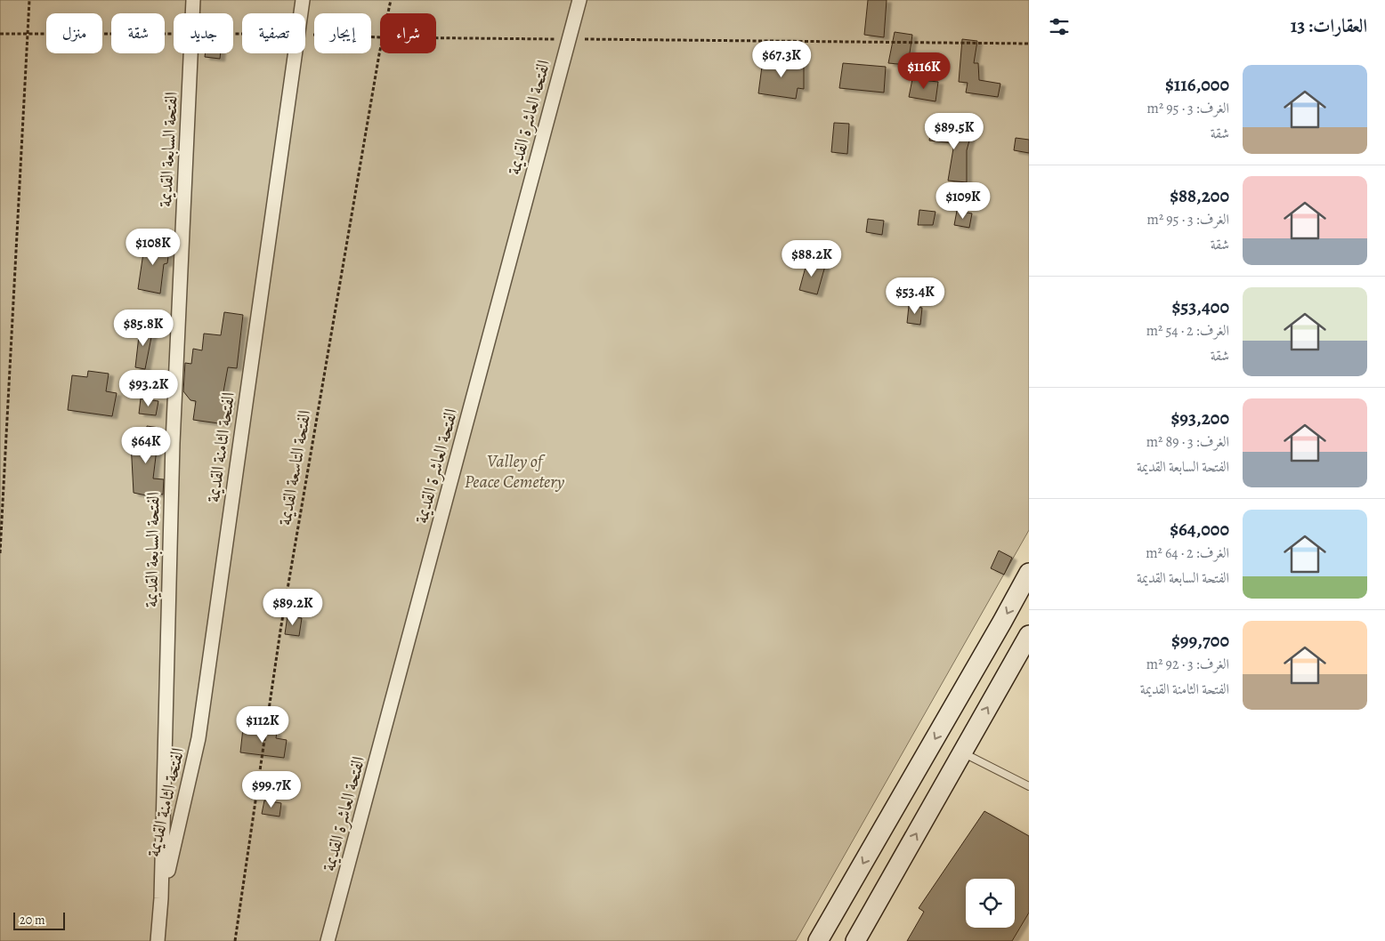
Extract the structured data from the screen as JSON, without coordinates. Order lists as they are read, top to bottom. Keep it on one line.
{"streets":{"street":["الفتحة العاشرة القديمة","الفتحة السابعة القديمة","الفتحة الثامنة القديمة"],"path":["الفتحة التاسعة القديمة"]},"crossings":[["الفتحة السابعة القديمة","الفتحة الثامنة القديمة"]],"parks":["Valley of Peace Cemetery"],"scale_bar":"20 m","page":{"heading":"العقارات: 13","chip":["شراء","إيجار","تصفية","جديد","شقة","منزل"],"price":["$67.3K","$116K","$89.5K","$109K","$108K","$88.2K","$53.4K","$85.8K","$93.2K","$64K","$89.2K","$112K","$99.7K"],"list":[{"name":"$116,000","note":"الغرف: 3 · 95 m² · شقة"},{"name":"$88,200","note":"الغرف: 3 · 95 m² · شقة"},{"name":"$53,400","note":"الغرف: 2 · 54 m² · شقة"},{"name":"$93,200","note":"الغرف: 3 · 89 m² · الفتحة السابعة القديمة"},{"name":"$64,000","note":"الغرف: 2 · 64 m² · الفتحة السابعة القديمة"},{"name":"$99,700","note":"الغرف: 3 · 92 m² · الفتحة الثامنة القديمة"}],"scale":"20 m"}}
